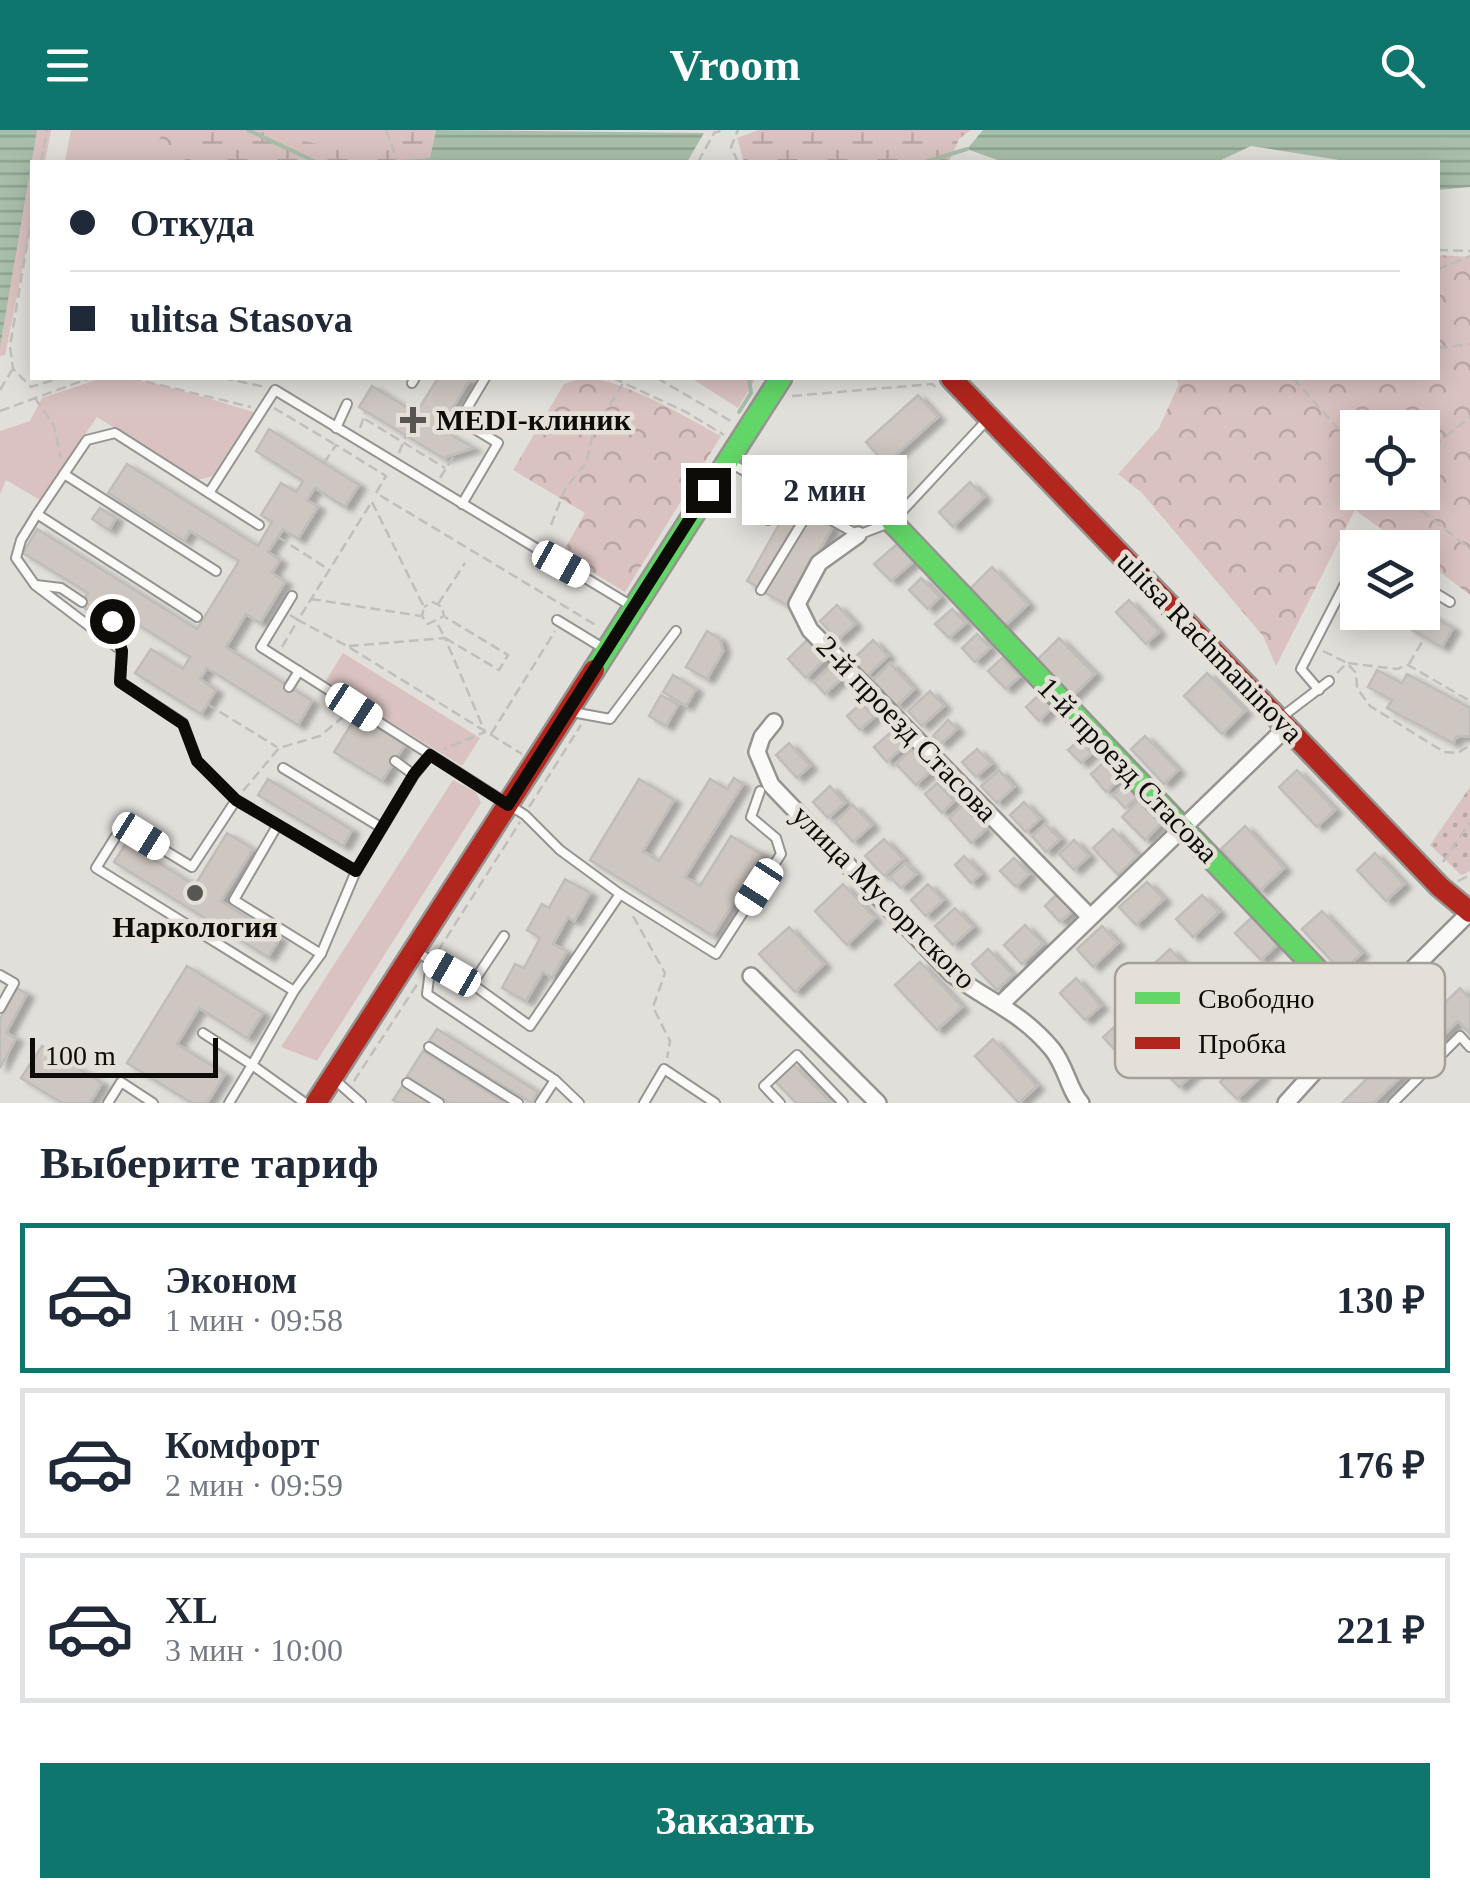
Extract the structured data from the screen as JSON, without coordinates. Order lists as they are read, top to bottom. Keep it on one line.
{"streets":{"main road":["ulitsa Rachmaninova","1-й проезд Стасова"],"street":["2-й проезд Стасова","улица Мусоргского"]},"places":{"health":["MEDI-клиник"],"other":["Наркология"]},"legend":["Свободно","Пробка"],"scale_bar":"100 m","page":{"header":"Vroom","banner":["Откуда","ulitsa Stasova"],"bubble":"2 мин","scale":"100 m","heading":"Выберите тариф","list":[{"name":"Эконом","note":"1 мин · 09:58","value":"130 ₽"},{"name":"Комфорт","note":"2 мин · 09:59","value":"176 ₽"},{"name":"XL","note":"3 мин · 10:00","value":"221 ₽"}],"buttons":"Заказать"}}
